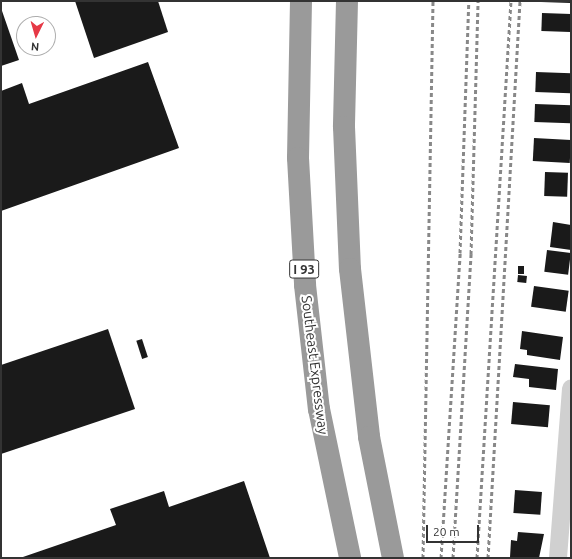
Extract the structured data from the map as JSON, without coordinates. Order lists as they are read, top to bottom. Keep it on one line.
{"streets":{"highway":["I 93","Southeast Expressway"]},"scale_bar":"20 m","north":"bottom"}
